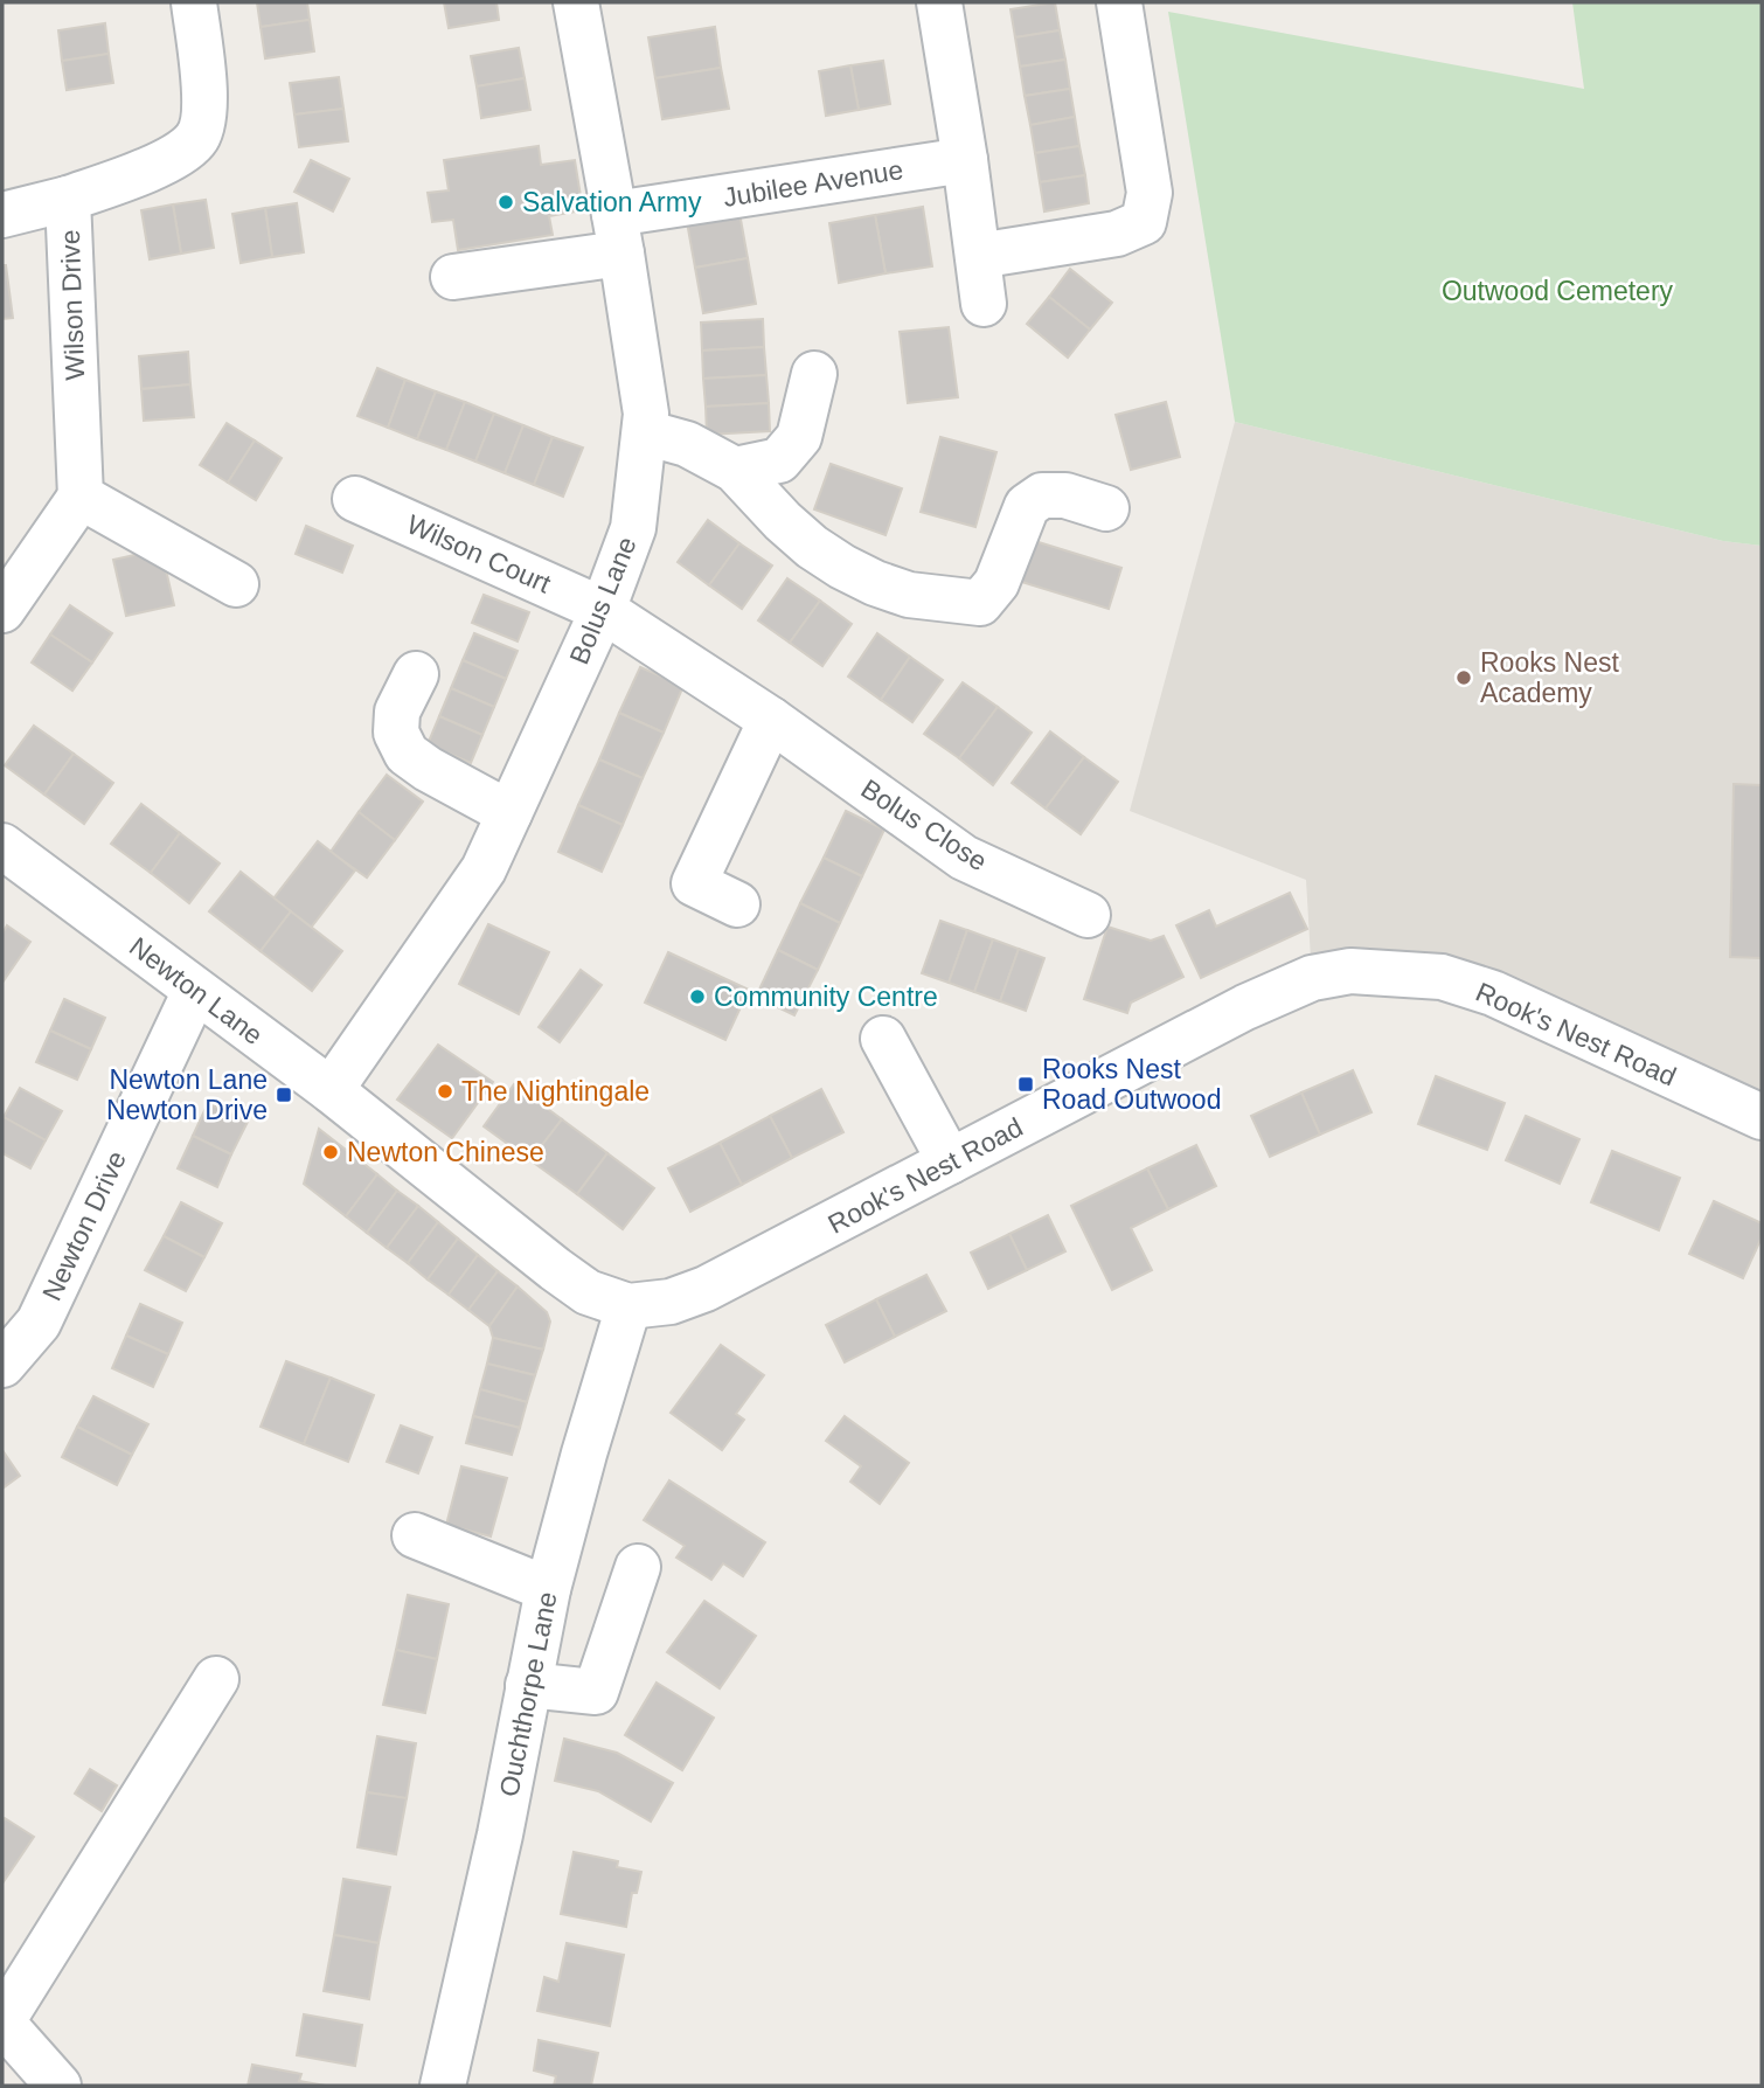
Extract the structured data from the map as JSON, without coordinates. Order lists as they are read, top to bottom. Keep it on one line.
{"streets":{"street":["Jubilee Avenue","Wilson Drive","Wilson Court","Bolus Lane","Bolus Close","Newton Lane","Rook's Nest Road","Newton Drive","Ouchthorpe Lane"]},"crossings":[["Jubilee Avenue","Bolus Lane"],["Wilson Court","Bolus Lane"],["Wilson Court","Bolus Close"],["Bolus Lane","Bolus Close"],["Bolus Lane","Newton Lane"],["Newton Lane","Rook's Nest Road"],["Newton Lane","Newton Drive"],["Newton Lane","Ouchthorpe Lane"],["Rook's Nest Road","Ouchthorpe Lane"]],"parks":["Outwood Cemetery"],"places":{"other":["Salvation Army","Rooks Nest Academy","Community Centre","The Nightingale","Newton Chinese"],"transit":["Rooks Nest Road Outwood","Newton Lane Newton Drive"]}}
